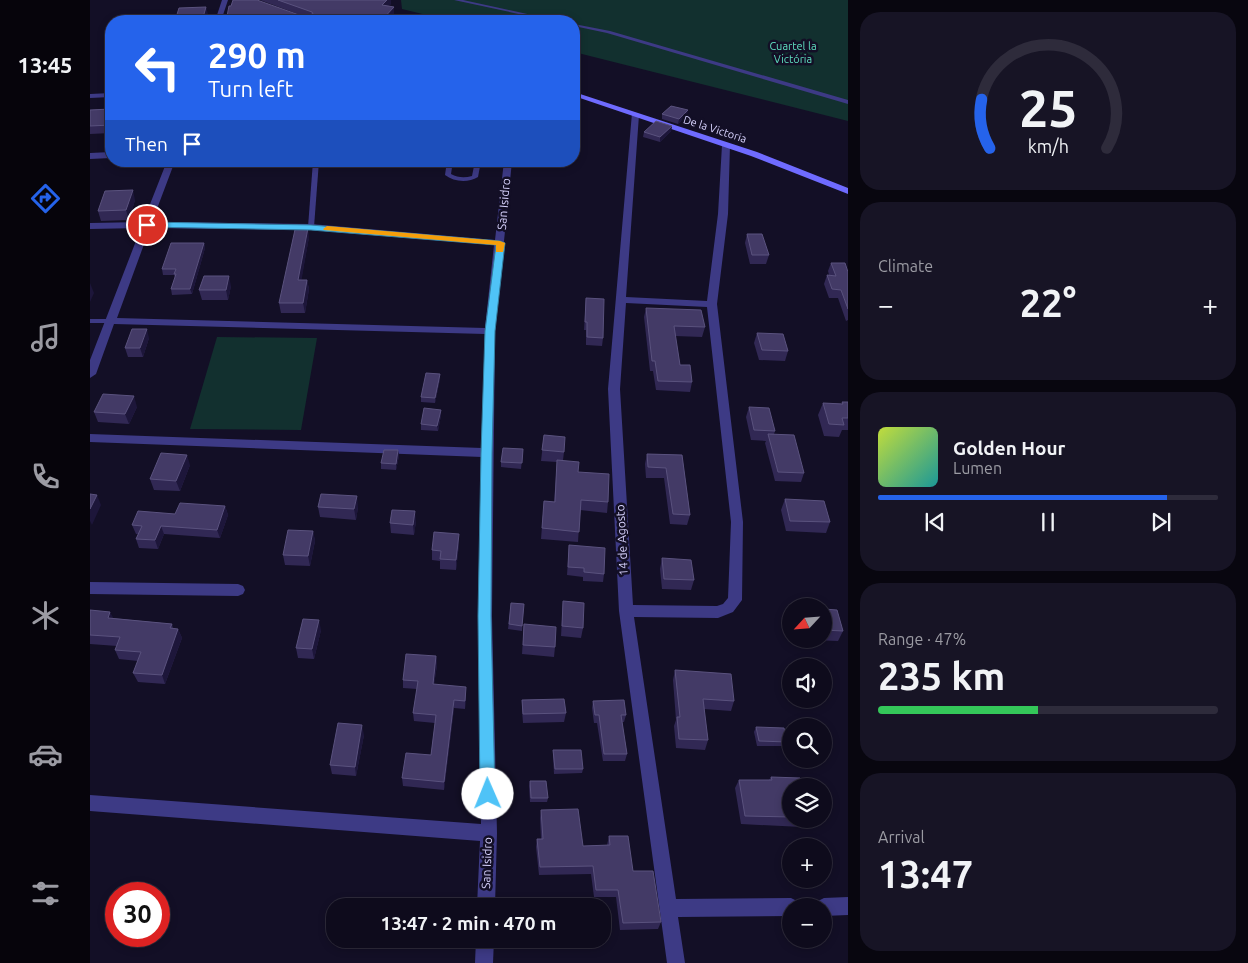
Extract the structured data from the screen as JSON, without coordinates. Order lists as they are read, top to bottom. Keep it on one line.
{"streets":{"main road":["De la Victoria"],"street":["San Isidro","14 de Agosto"]},"crossings":[["De la Victoria","14 de Agosto"]],"parks":["Cuartel la Victória"],"north":"bottom left","page":{"tabs":"13:45","turn":["290 m","Turn left"],"then":"Then","tile":["Climate",["Range · 47%","235 km"],["Arrival","13:47"]],"heat":["−","22°","+"],"song":["Golden Hour","Lumen"],"map_buttons":["+","−"],"limit":"30","trip":"13:47 · 2 min · 470 m","gauge":["25","km/h"]}}
